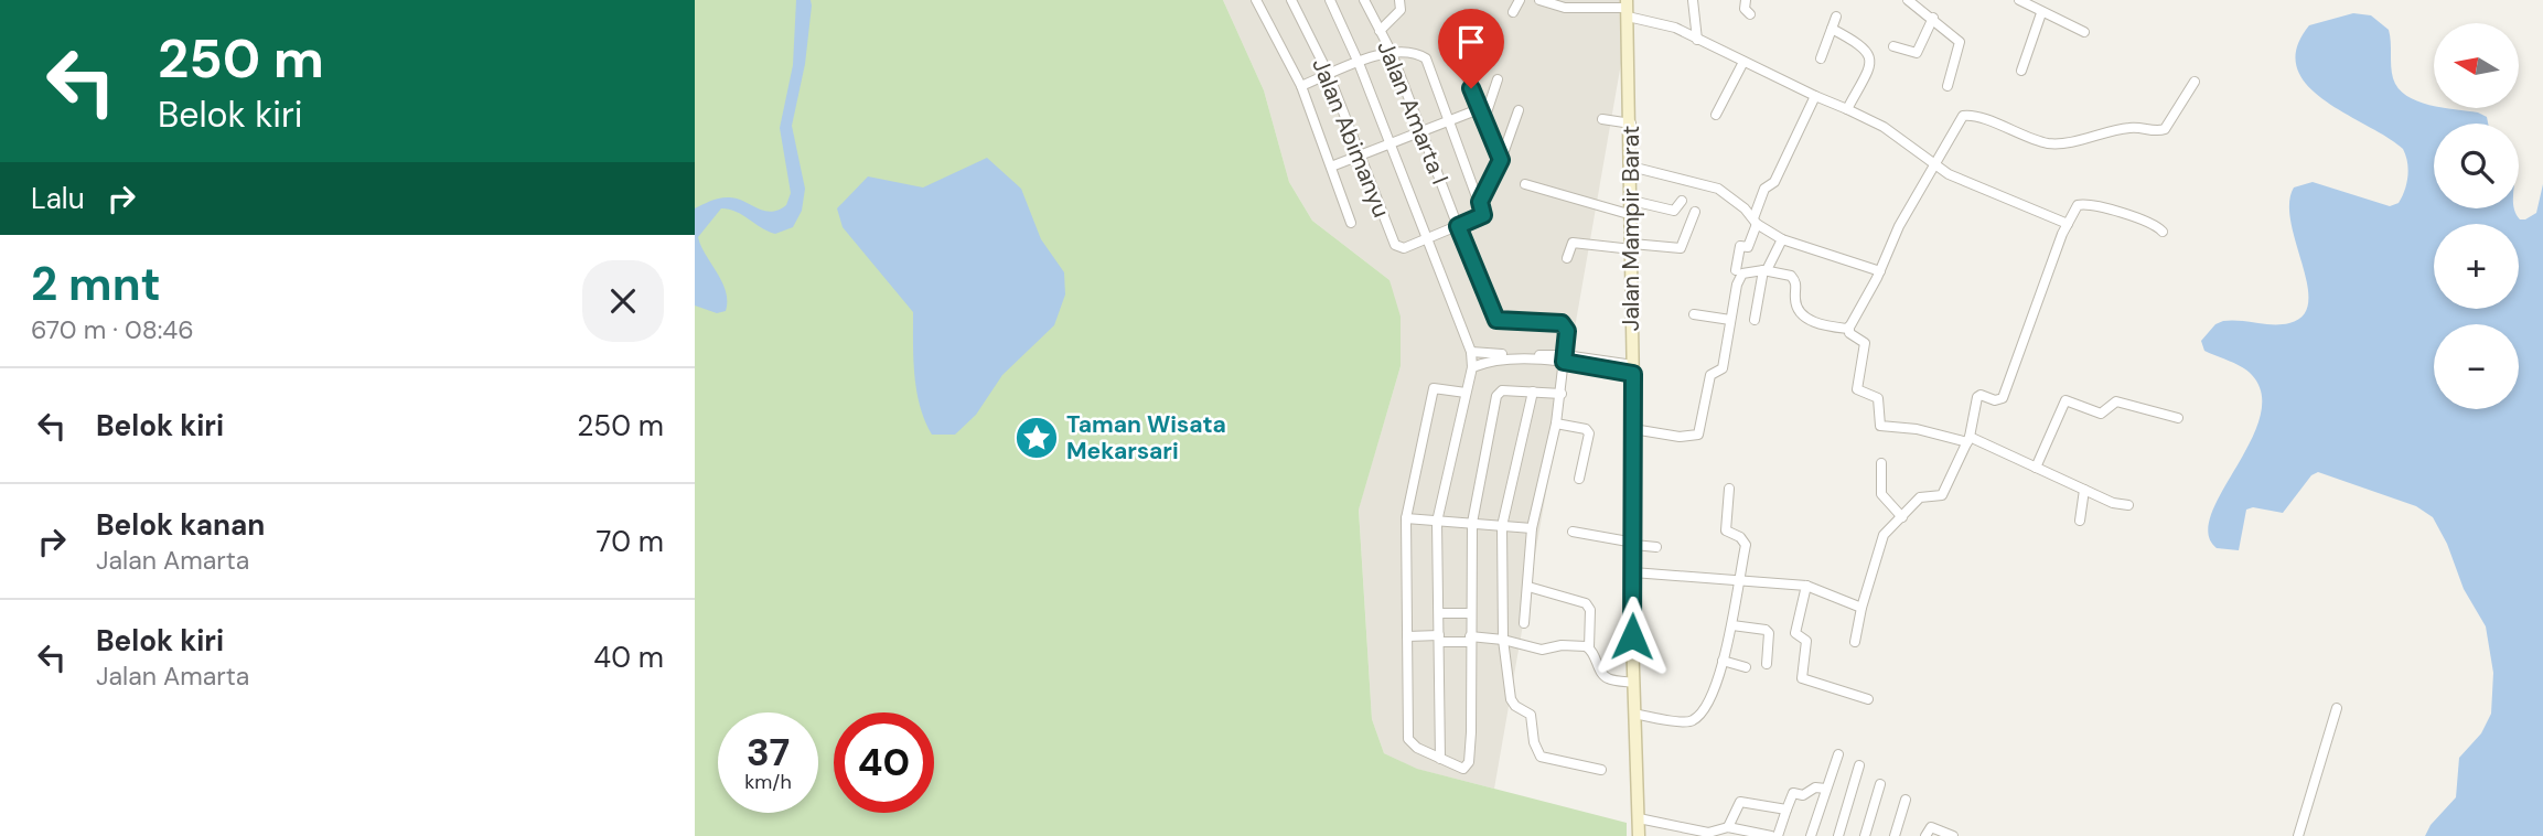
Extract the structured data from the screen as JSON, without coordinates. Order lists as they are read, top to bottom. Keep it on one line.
{"streets":{"street":["Jalan Amarta I","Jalan Abimanyu","Jalan Mampir Barat"]},"places":{"place":["Taman Wisata Mekarsari"]},"north":"left","page":{"turn":["250 m","Belok kiri"],"map_buttons":["+","−"],"then":"Lalu","heading":["2 mnt","670 m · 08:46"],"list":[{"name":"Belok kiri","value":"250 m"},{"name":"Belok kanan","note":"Jalan Amarta","value":"70 m"},{"name":"Belok kiri","note":"Jalan Amarta","value":"40 m"}],"speed":"37 km/h","limit":"40"}}
